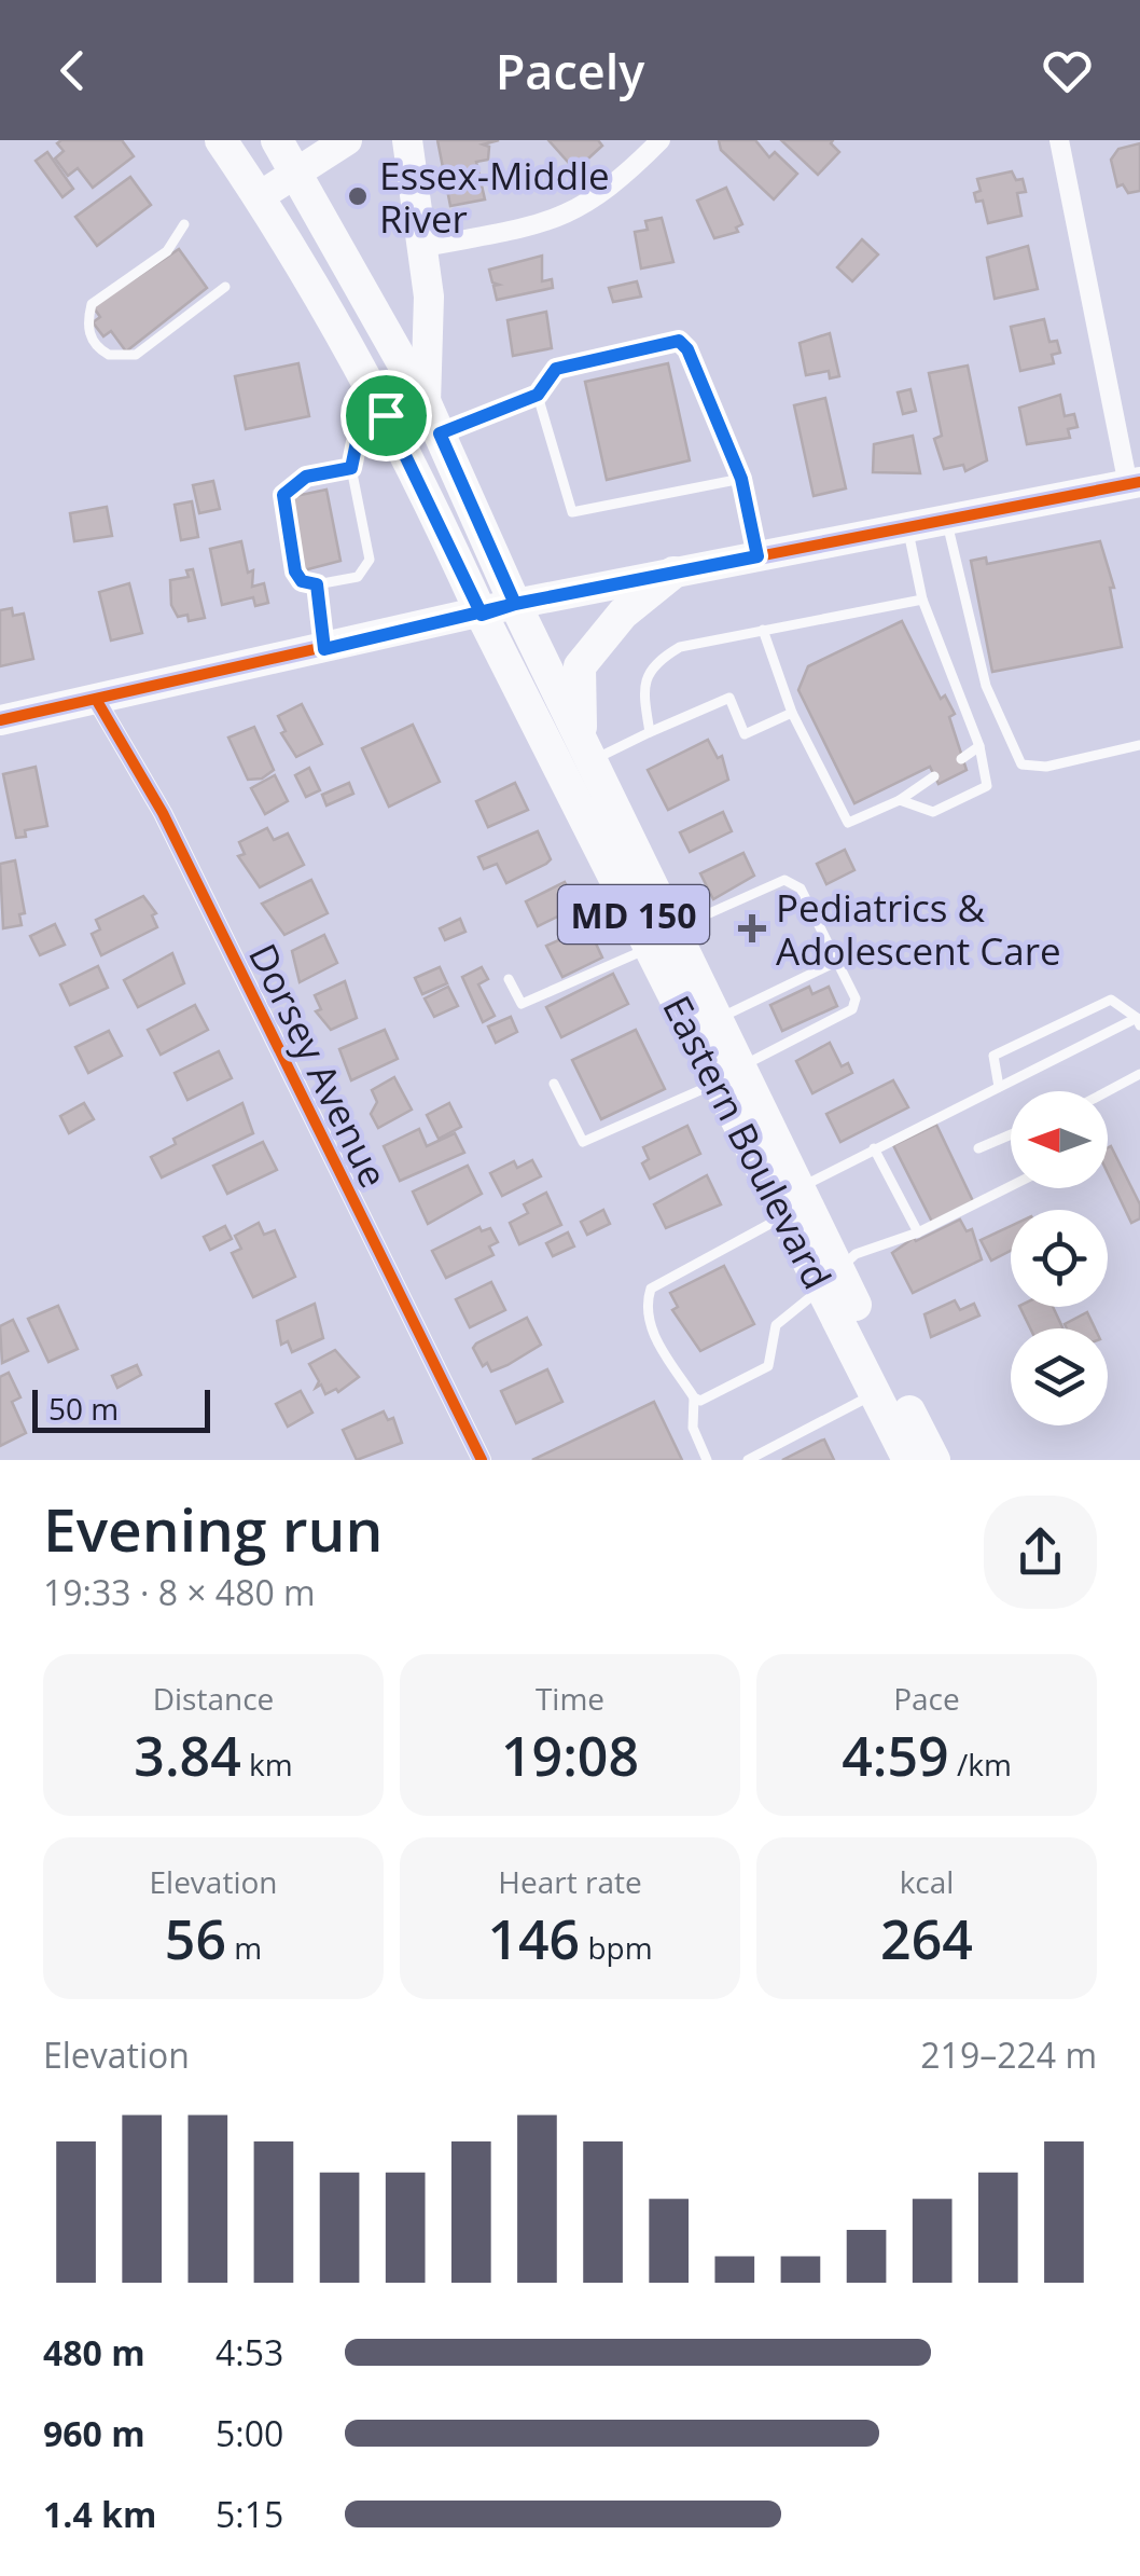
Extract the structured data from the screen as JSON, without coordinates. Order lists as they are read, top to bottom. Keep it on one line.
{"streets":{"main road":["MD 150","Eastern Boulevard"],"street":["Dorsey Avenue"]},"places":{"other":["Essex-Middle River"],"health":["Pediatrics & Adolescent Care"]},"scale_bar":"50 m","north":"left","page":{"header":"Pacely","scale":"50 m","heading":["Evening run","19:33 · 8 × 480 m"],"stats":[["Distance","3.84 km"],["Time","19:08"],["Pace","4:59 /km"],["Elevation","56 m"],["Heart rate","146 bpm"],["kcal","264"]],"chart":["Elevation","219–224 m"],"list":[{"name":"480 m","note":"4:53"},{"name":"960 m","note":"5:00"},{"name":"1.4 km","note":"5:15"}]}}
